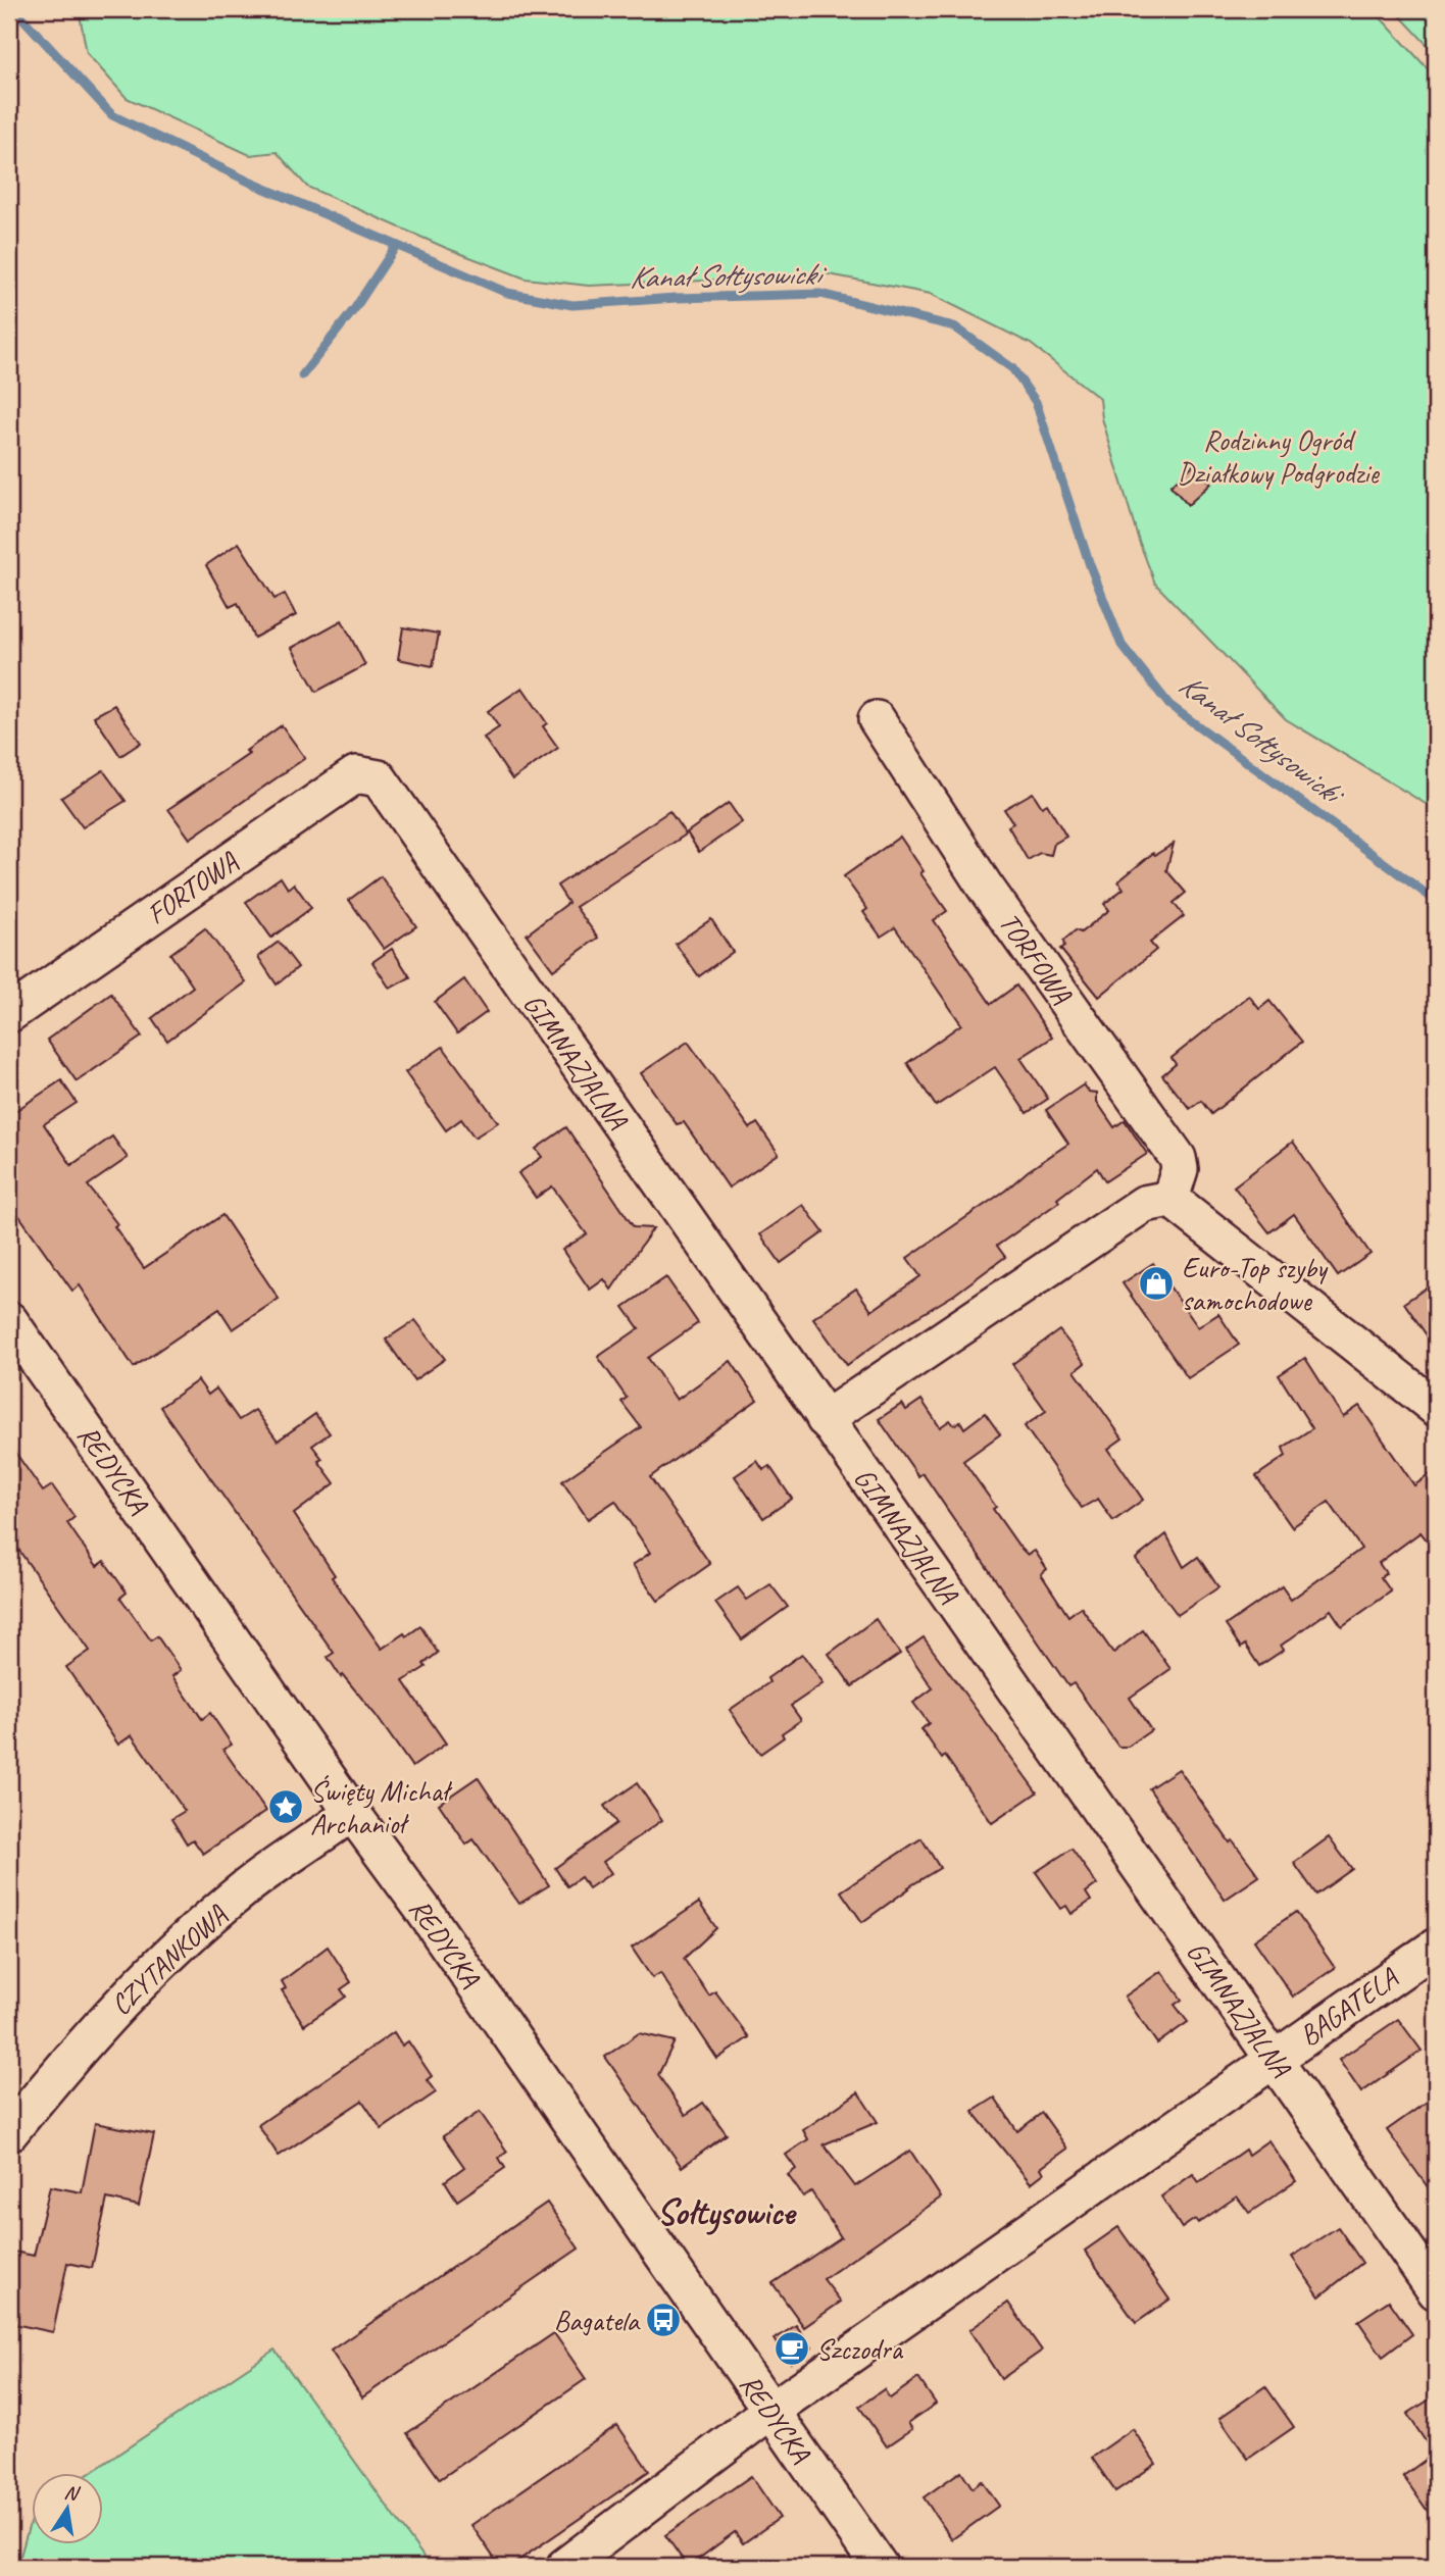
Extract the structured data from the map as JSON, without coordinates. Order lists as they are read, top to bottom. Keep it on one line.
{"streets":{"street":["FORTOWA","TORFOWA","GIMNAZJALNA","REDYCKA","CZYTANKOWA","BAGATELA"]},"crossings":[["FORTOWA","GIMNAZJALNA"],["GIMNAZJALNA","BAGATELA"],["REDYCKA","CZYTANKOWA"],["REDYCKA","BAGATELA"]],"districts":["Sołtysowice"],"water":["Kanał Sołtysowicki"],"parks":["Rodzinny Ogród Działkowy Podgrodzie"],"places":{"shop":["Euro-Top szyby samochodowe"],"place":["Święty Michał Archanioł"],"bus stop":["Bagatela"],"cafe":["Szczodra"]},"north":"top"}
